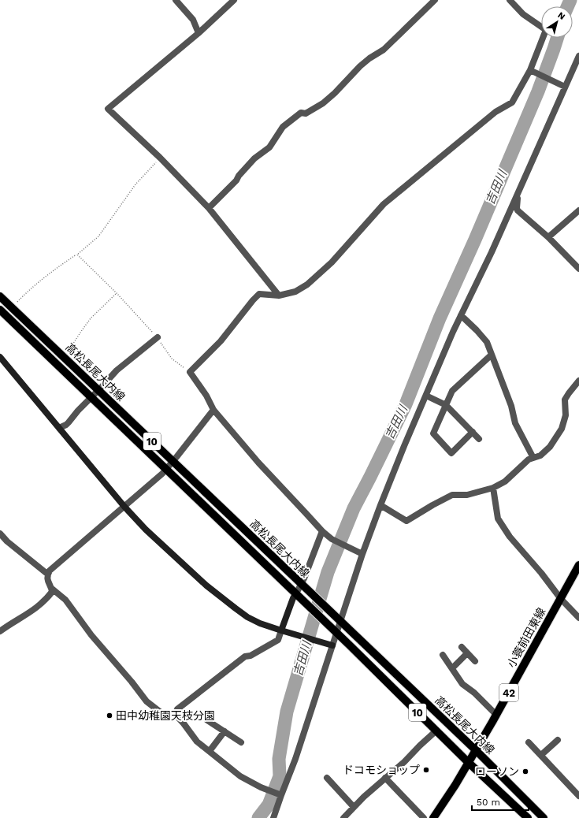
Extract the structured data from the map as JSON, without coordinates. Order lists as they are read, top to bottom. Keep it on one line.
{"streets":{"main road":["高松長尾大内線","10","小蓑前田東線","42"]},"crossings":[["高松長尾大内線","小蓑前田東線"]],"water":["吉田川"],"places":["田中幼稚園天枝分園","ドコモショップ","ローソン"],"scale_bar":"50 m","north":"top right"}
